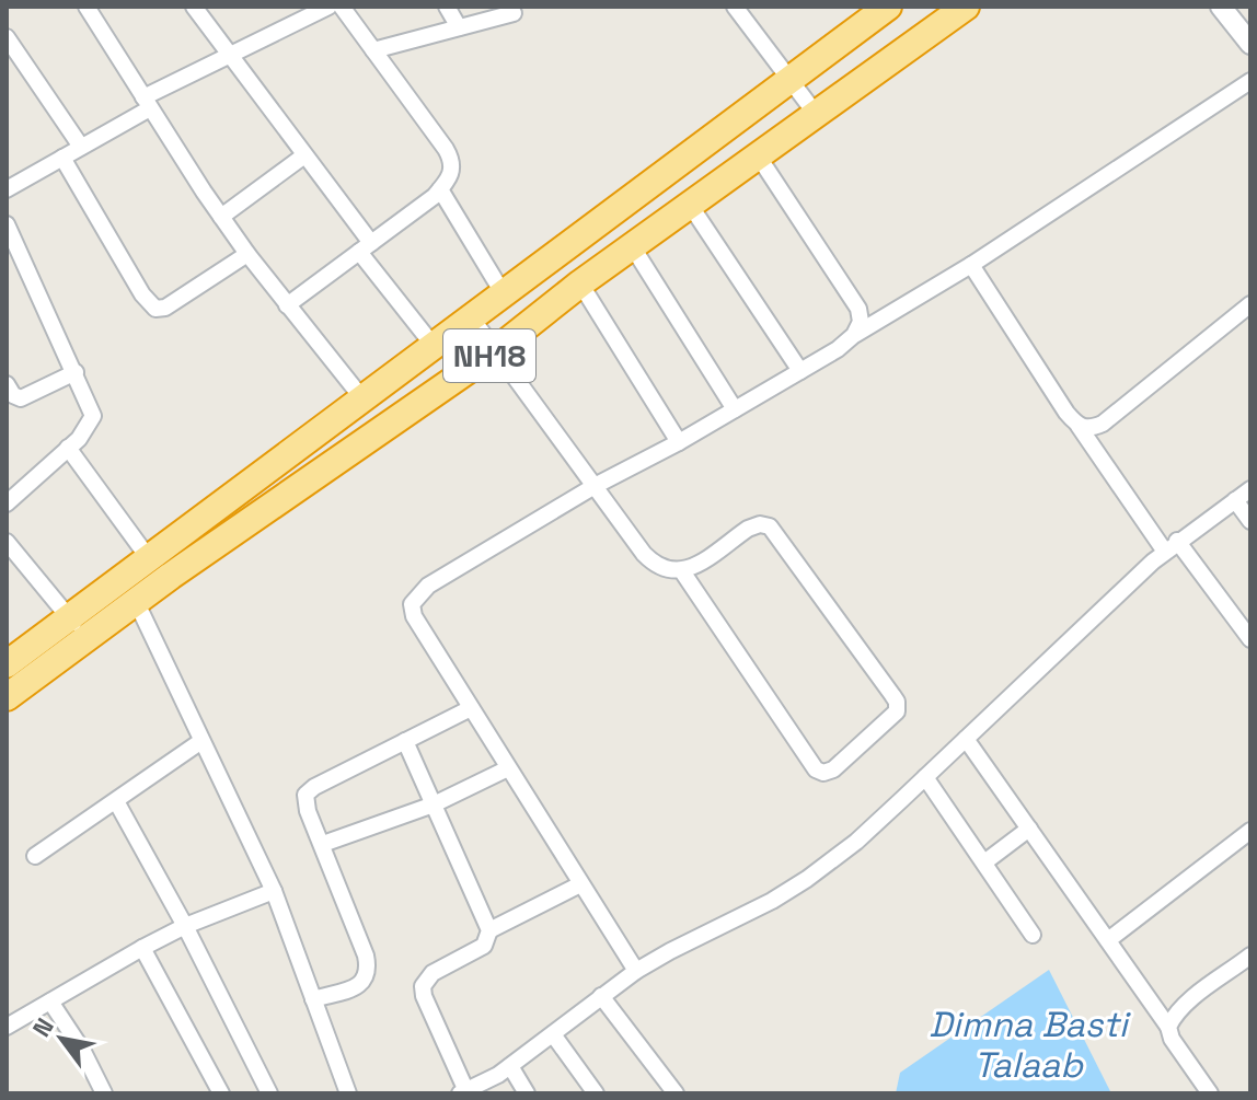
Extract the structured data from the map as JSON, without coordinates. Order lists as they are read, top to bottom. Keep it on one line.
{"streets":{"highway":["NH18"]},"water":["Dimna Basti Talaab"],"north":"top left"}
